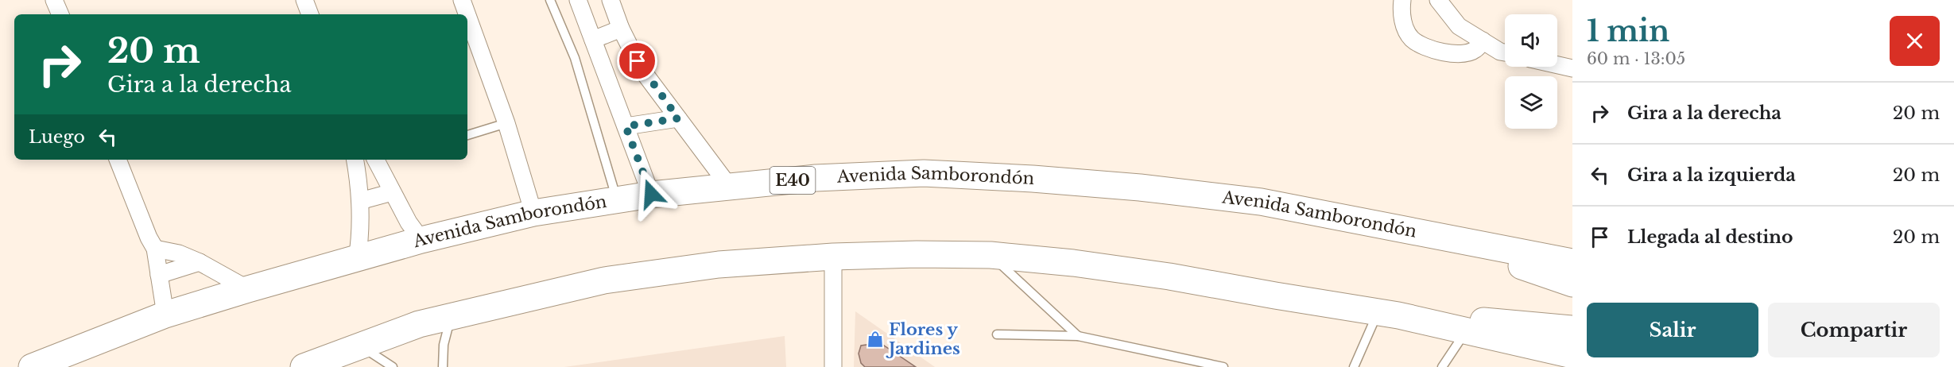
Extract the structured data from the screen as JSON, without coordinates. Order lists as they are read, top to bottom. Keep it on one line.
{"streets":{"highway":["Avenida Samborondón","E40"]},"places":{"shop":["Flores y Jardines"]},"page":{"heading":["1 min","60 m · 13:05"],"turn":["20 m","Gira a la derecha"],"list":[{"name":"Gira a la derecha","value":"20 m"},{"name":"Gira a la izquierda","value":"20 m"},{"name":"Llegada al destino","value":"20 m"}],"then":"Luego","buttons":["Salir","Compartir"]}}
